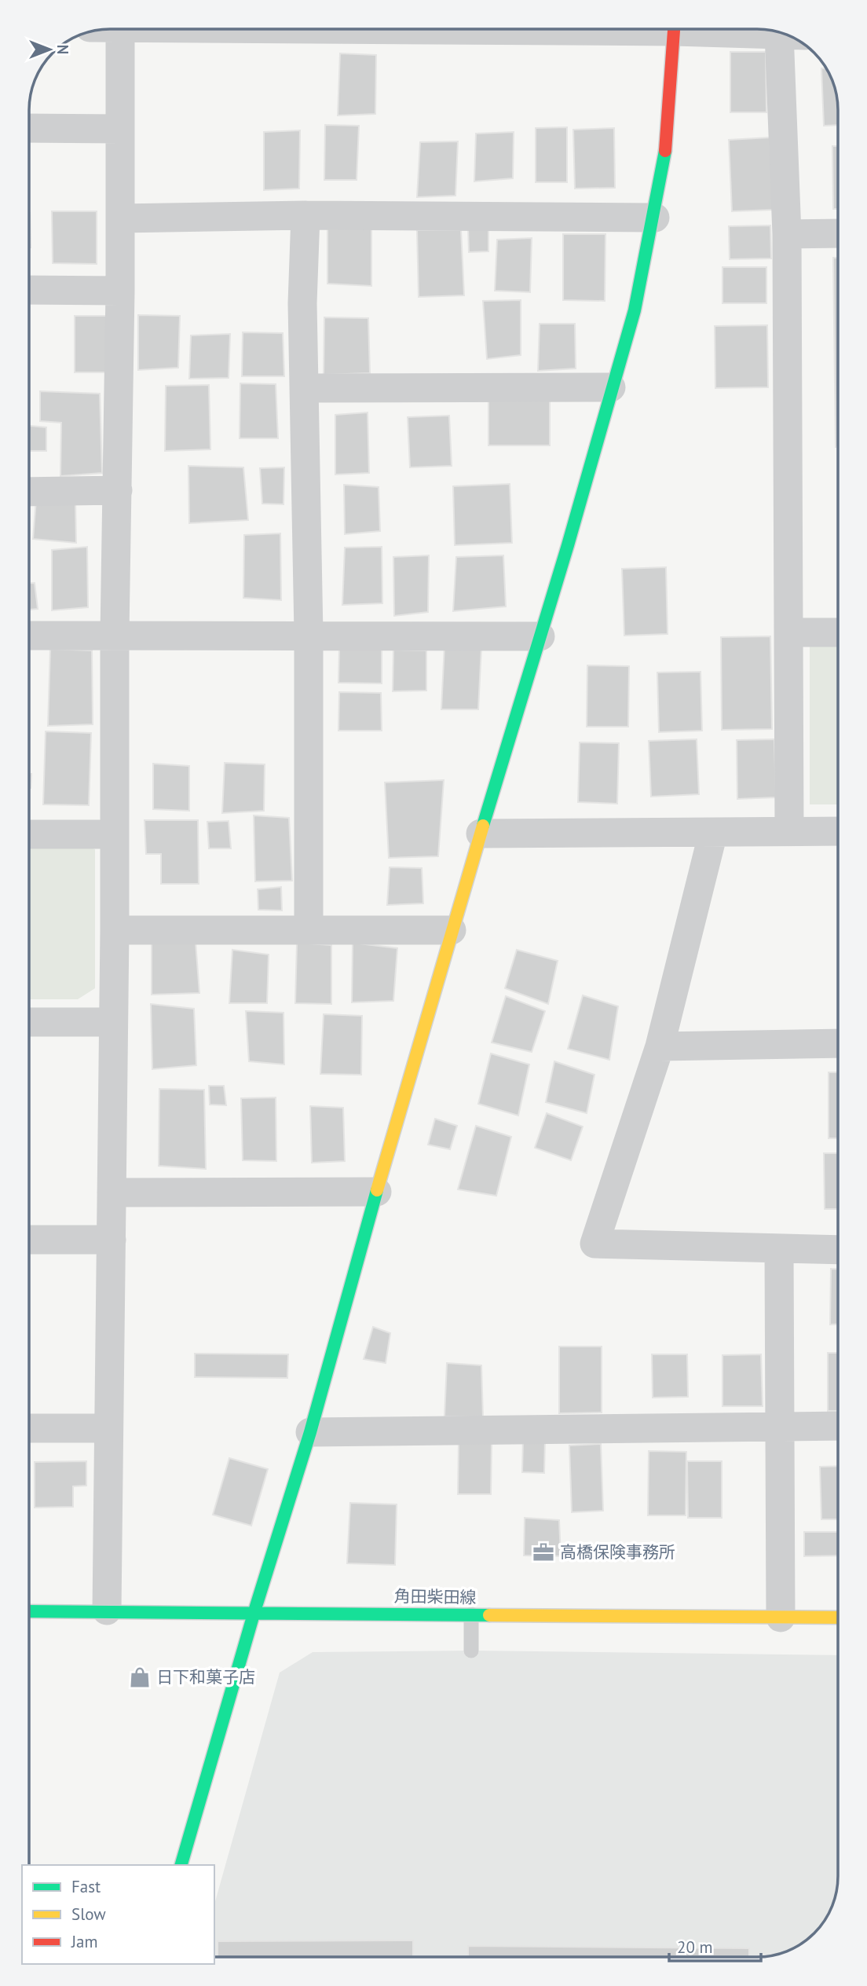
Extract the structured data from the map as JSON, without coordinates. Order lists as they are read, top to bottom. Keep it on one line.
{"streets":{"street":["角田柴田線"]},"places":{"office":["高橋保険事務所"],"shop":["日下和菓子店"]},"legend":["Fast","Slow","Jam"],"scale_bar":"20 m","north":"right"}
